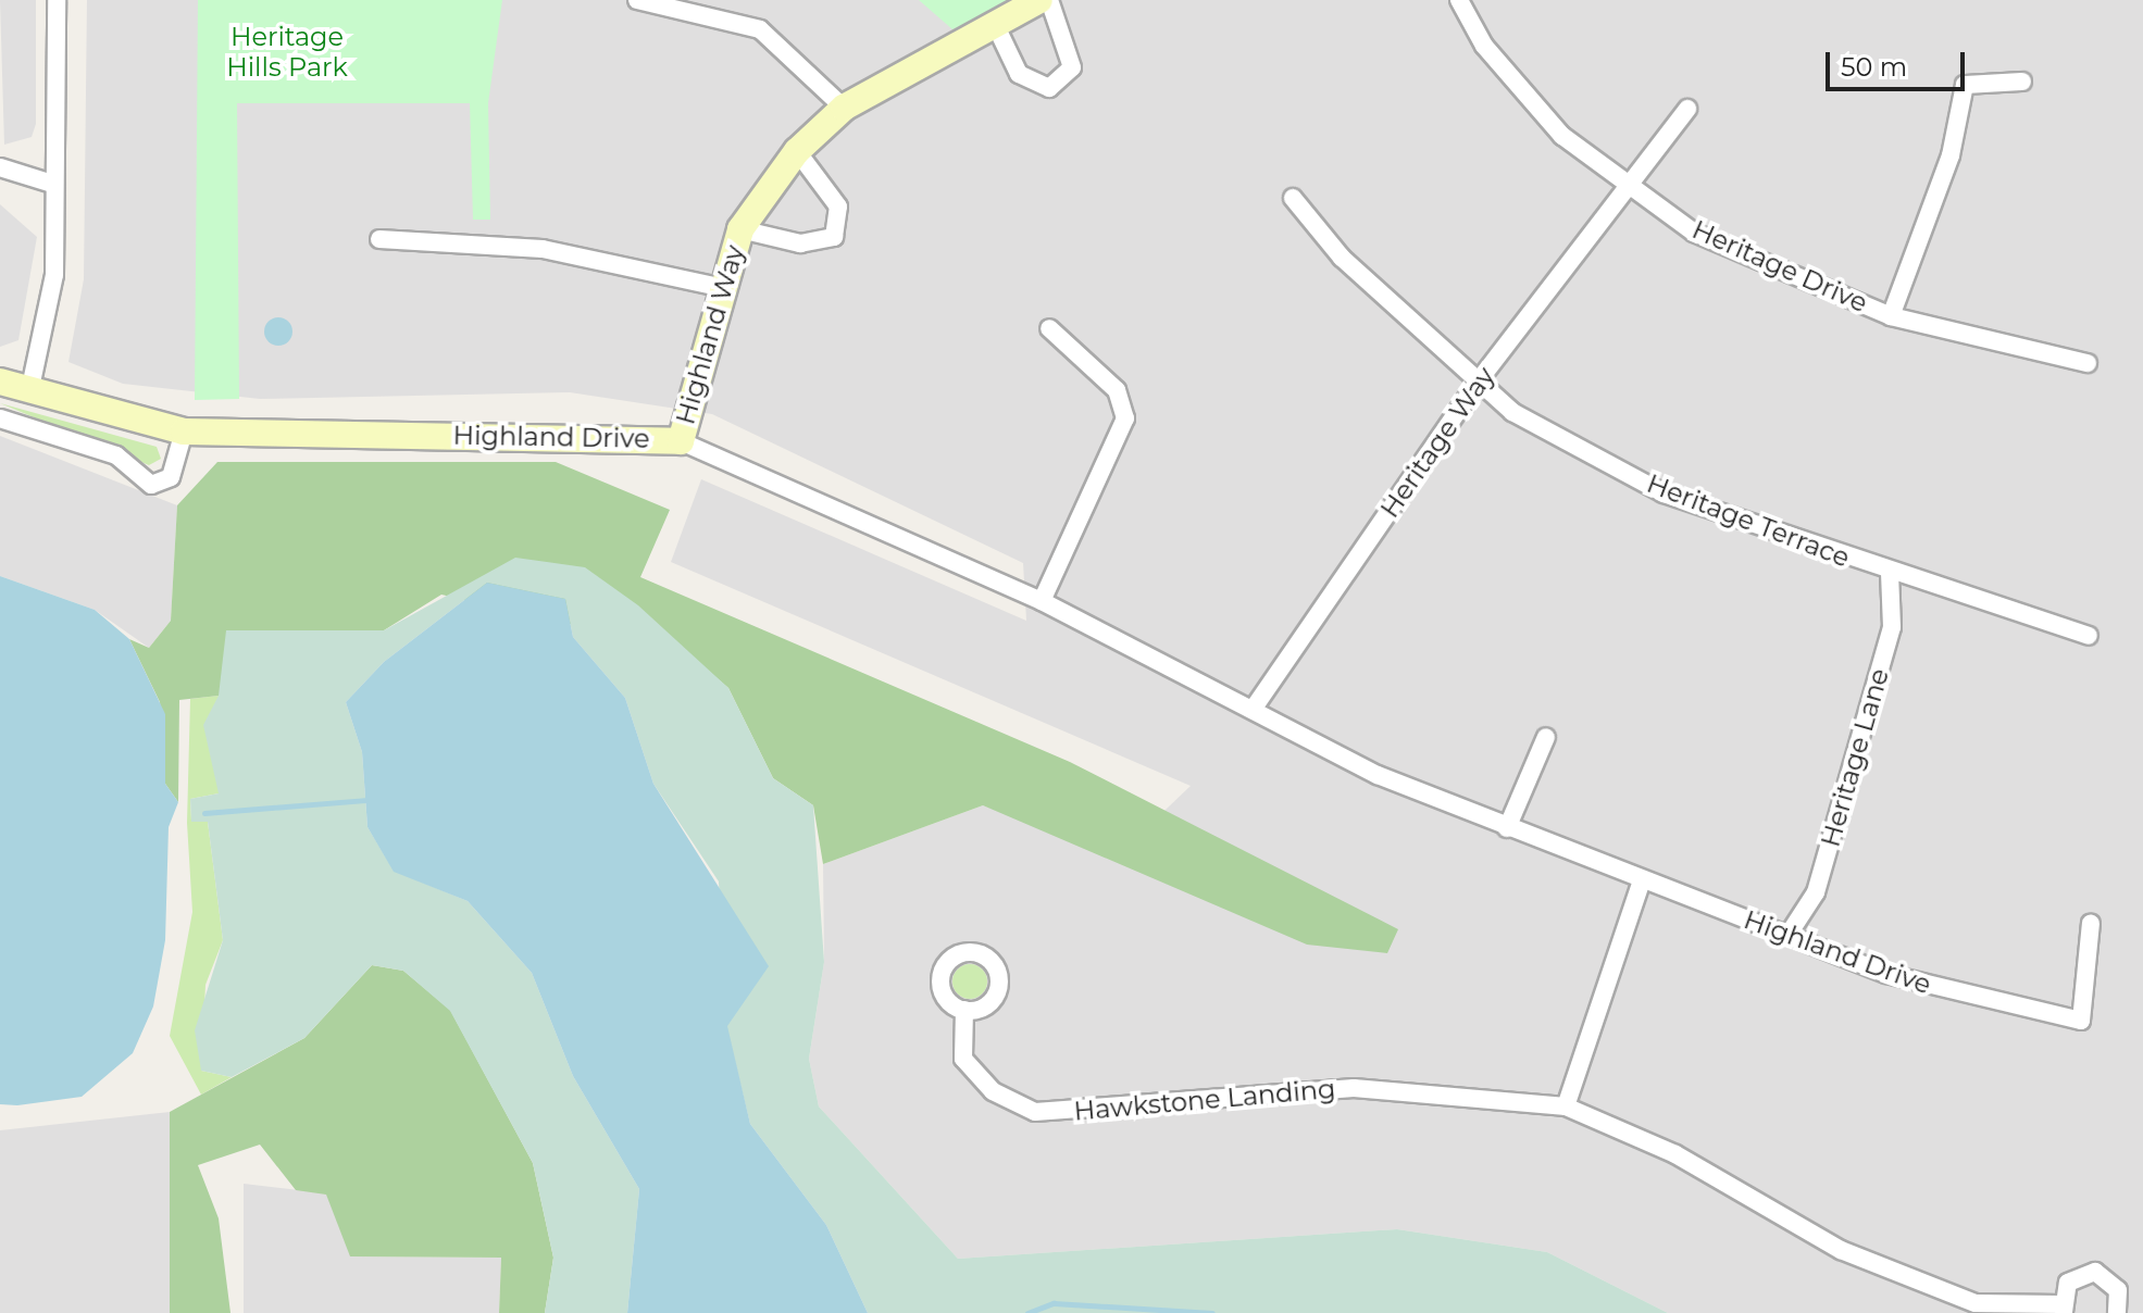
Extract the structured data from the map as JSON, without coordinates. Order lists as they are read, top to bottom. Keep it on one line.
{"streets":{"street":["Heritage Drive","Highland Way","Highland Drive","Heritage Way","Heritage Terrace","Heritage Lane","Hawkstone Landing"]},"crossings":[["Heritage Drive","Heritage Way"],["Highland Way","Highland Drive"],["Highland Drive","Heritage Way"],["Highland Drive","Heritage Lane"],["Heritage Way","Heritage Terrace"],["Heritage Terrace","Heritage Lane"]],"parks":["Heritage Hills Park"],"scale_bar":"50 m"}
